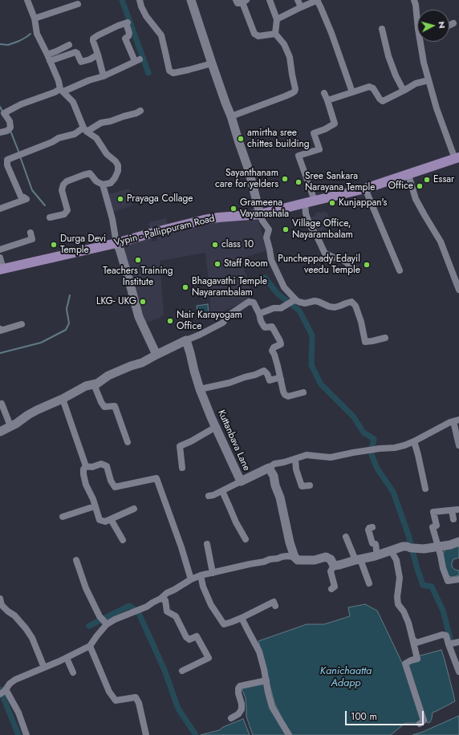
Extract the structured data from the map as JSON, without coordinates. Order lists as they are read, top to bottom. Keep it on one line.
{"streets":{"main road":["Vypin - Pallippuram Road"],"street":["Kuttanbava Lane"]},"water":["Kanichaatta Adapp"],"places":["amirtha sree chittes building","Sayanthanam care for yelders","Essar","Sree Sankara Narayana Temple","Office","Prayaga Collage","Kunjappan's","Grameena Vayanashala","Village Office, Nayarambalam","Durga Devi Temple","class 10","Teachers Training Institute","Staff Room","Puncheppady Edayil veedu Temple","Bhagavathi Temple Nayarambalam","LKG- UKG","Nair Karayogam Office"],"scale_bar":"100 m","north":"right"}
